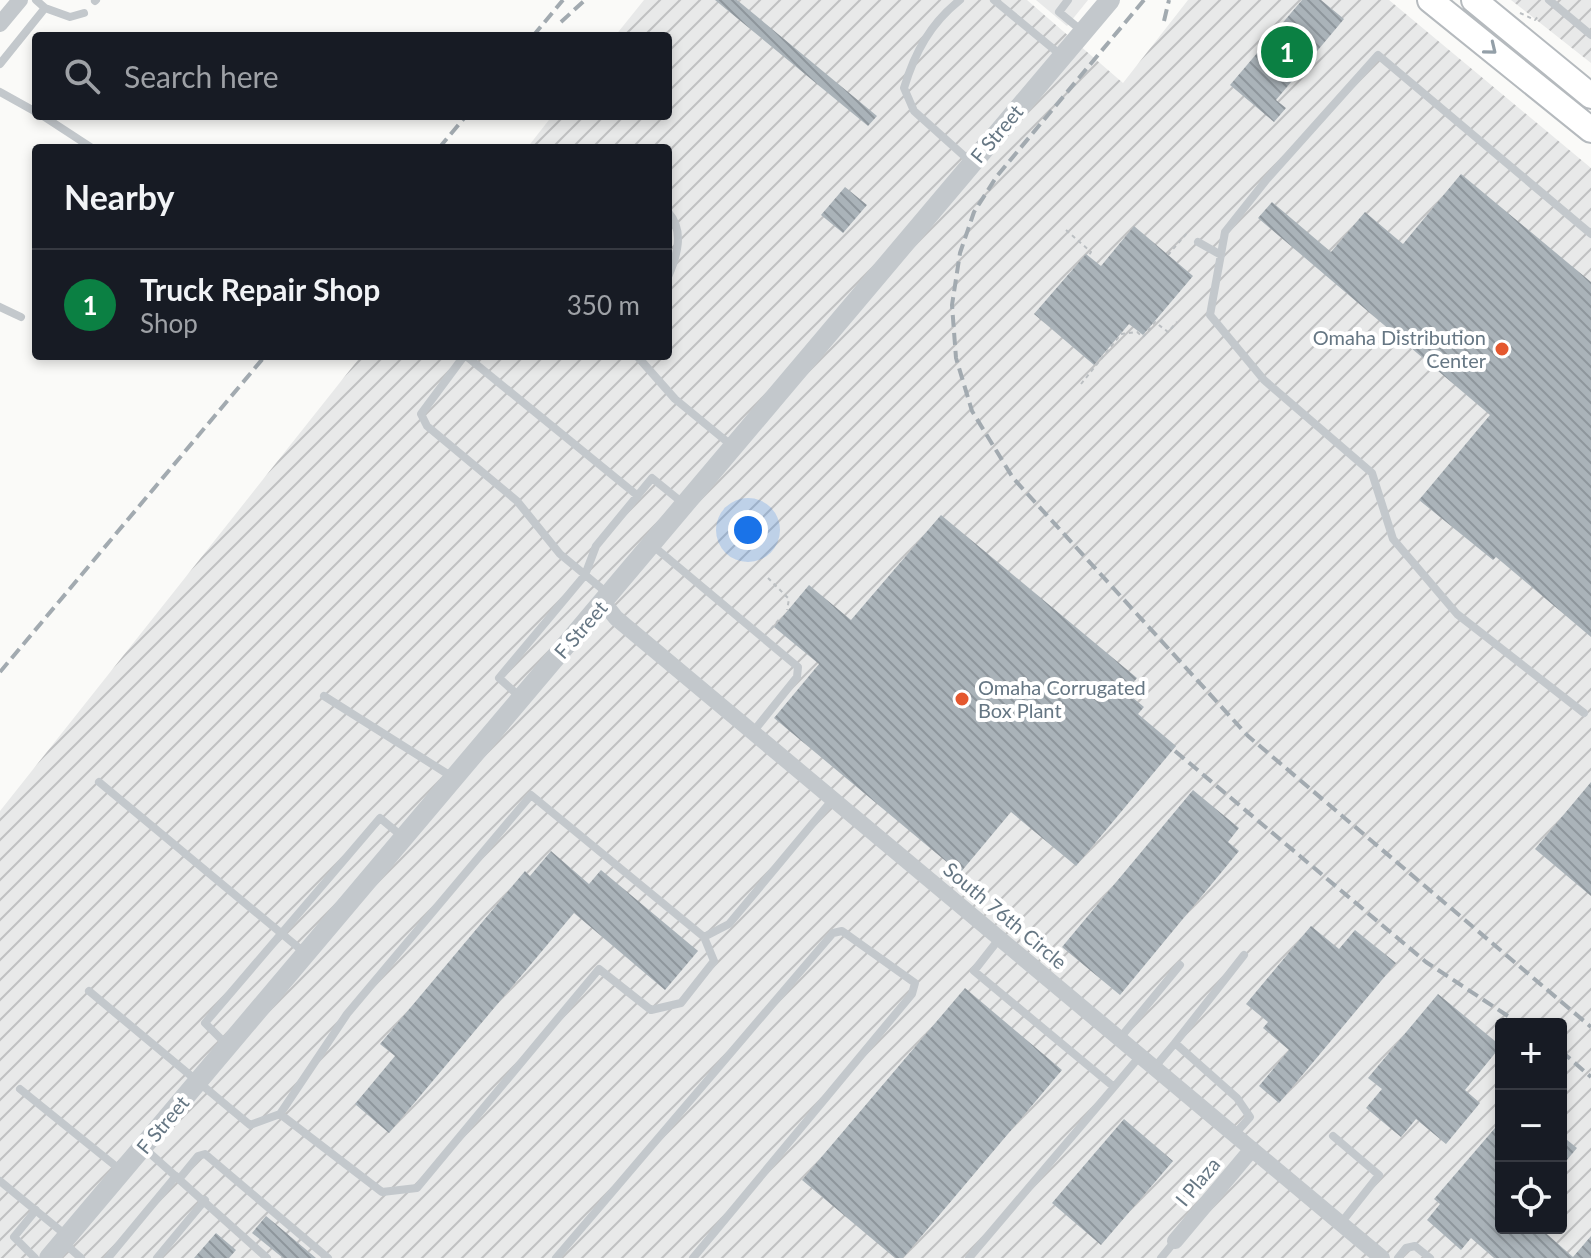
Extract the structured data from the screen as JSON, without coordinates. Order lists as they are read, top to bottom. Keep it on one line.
{"streets":{"street":["F Street","South 76th Circle","I Plaza"]},"crossings":[["F Street","South 76th Circle"],["South 76th Circle","I Plaza"]],"places":["Omaha Distribution Center","Omaha Corrugated Box Plant"],"page":{"pins":"1","search":"Search here","heading":"Nearby","list":[{"mark":"1","name":"Truck Repair Shop","note":"Shop","value":"350 m"}],"map_buttons":["+","−"]}}
